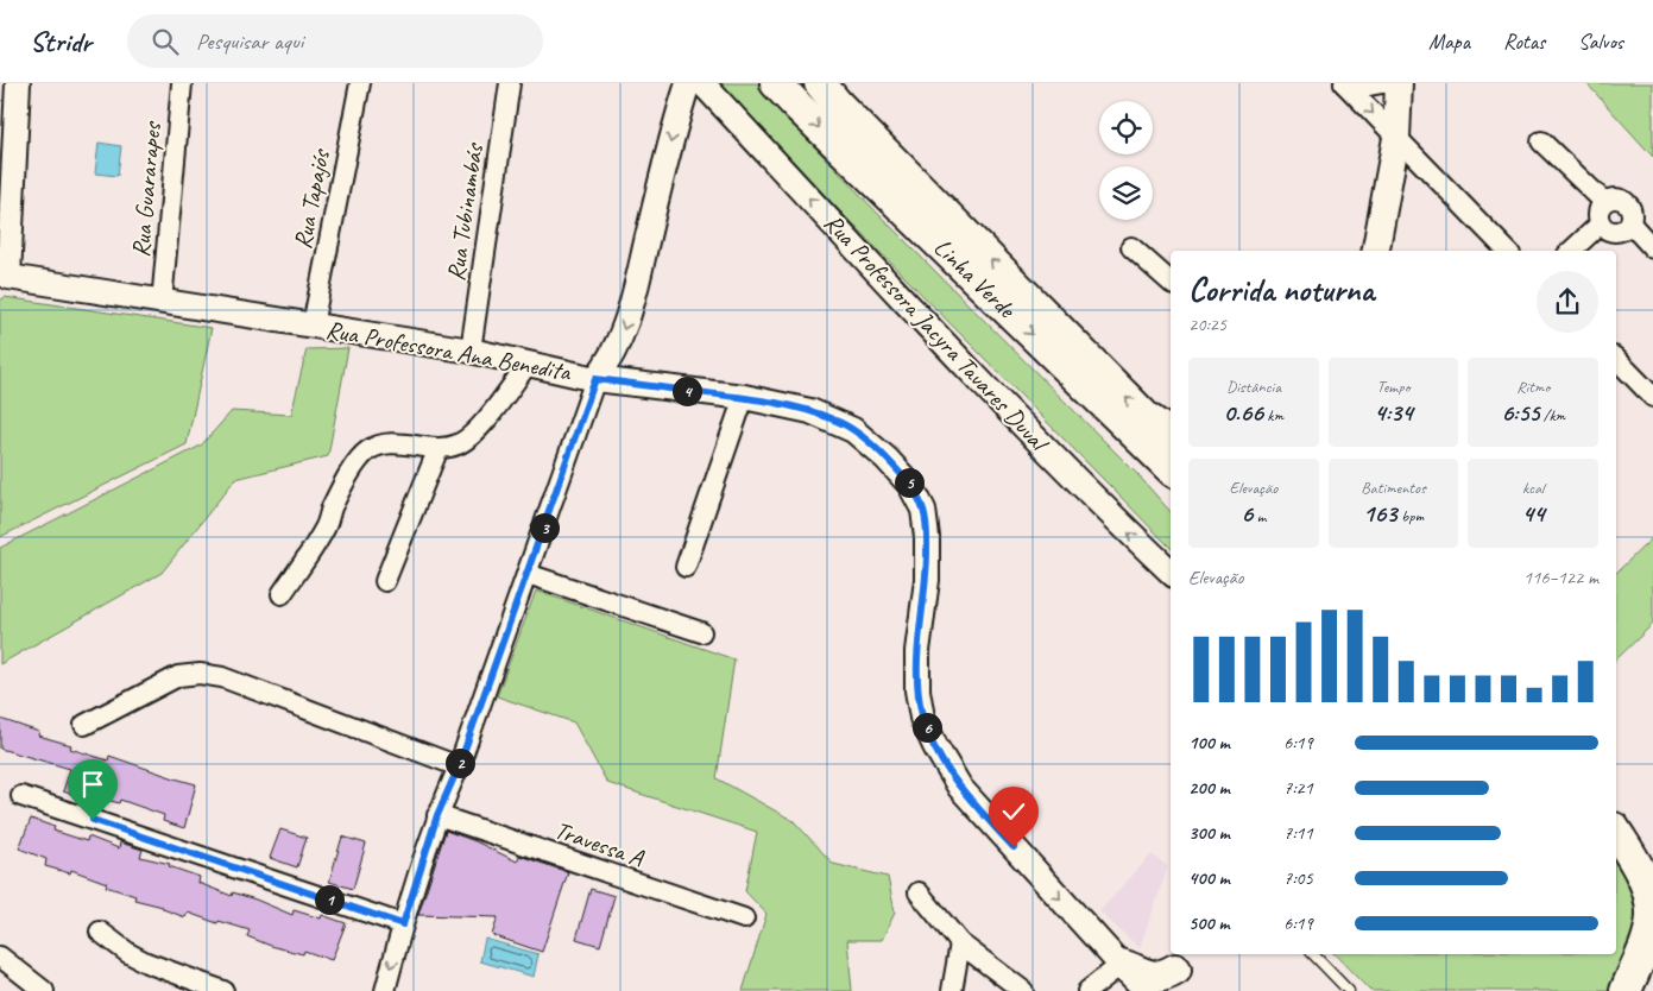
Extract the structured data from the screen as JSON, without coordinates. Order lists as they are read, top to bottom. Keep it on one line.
{"streets":{"highway":["Linha Verde"],"street":["Rua Guararapes","Rua Tapajós","Rua Tubinambás","Rua Professora Jacyra Tavares Duval","Rua Professora Ana Benedita","Travessa A"]},"crossings":[["Rua Guararapes","Rua Professora Ana Benedita"],["Rua Tapajós","Rua Professora Ana Benedita"],["Rua Tubinambás","Rua Professora Ana Benedita"]],"one_way":["Rua Professora Jacyra Tavares Duval","Rua Professora Ana Benedita"],"page":{"header":"Stridr","search":"Pesquisar aqui","nav":["Mapa","Rotas","Salvos"],"heading":["Corrida noturna","20:25"],"stats":[["Distância","0.66 km"],["Tempo","4:34"],["Ritmo","6:55 /km"],["Elevação","6 m"],["Batimentos","163 bpm"],["kcal","44"]],"pins":["4","5","3","6","2","1"],"chart":["Elevação","116–122 m"],"list":[{"name":"100 m","note":"6:19"},{"name":"200 m","note":"7:21"},{"name":"300 m","note":"7:11"},{"name":"400 m","note":"7:05"},{"name":"500 m","note":"6:19"}]}}
